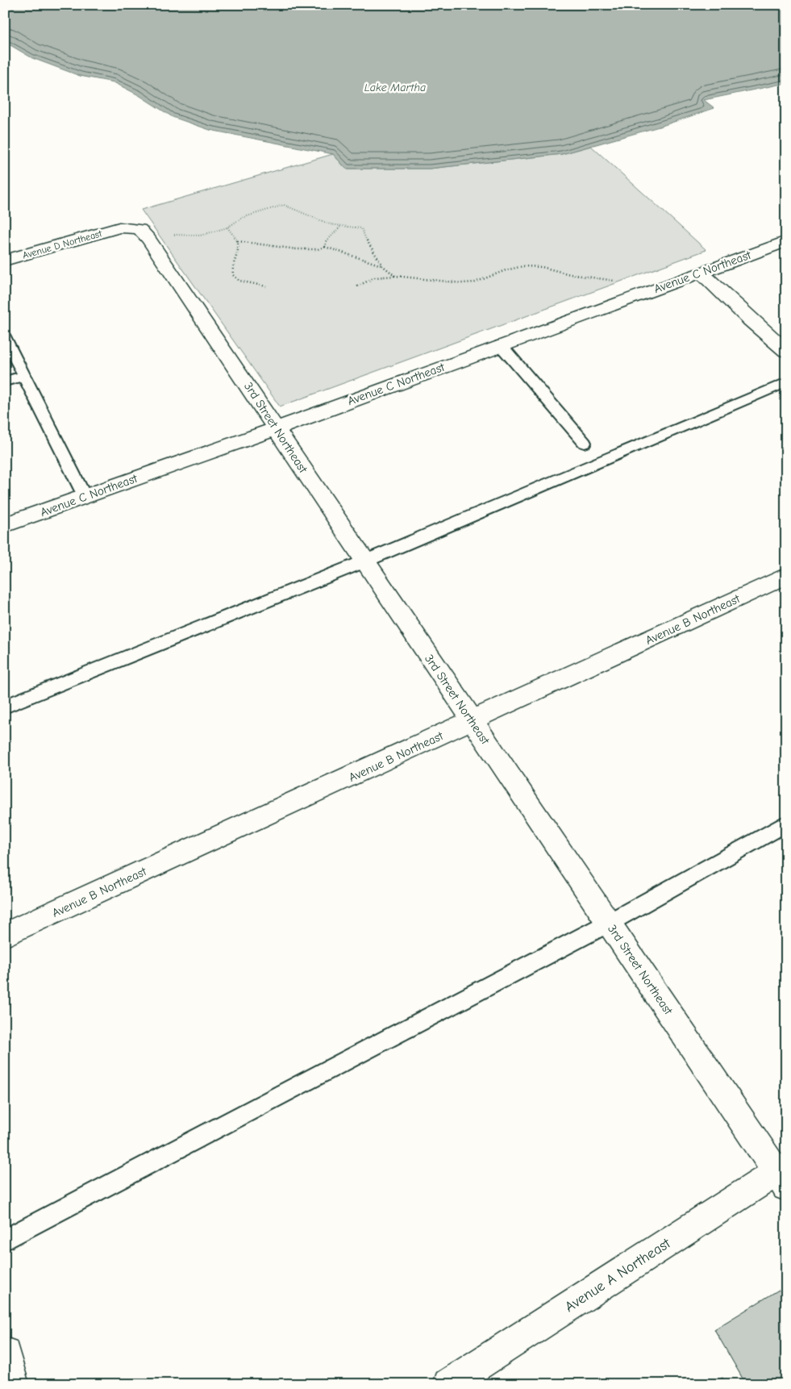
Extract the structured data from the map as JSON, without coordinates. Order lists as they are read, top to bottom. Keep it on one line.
{"streets":{"street":["Avenue D Northeast","Avenue C Northeast","3rd Street Northeast","Avenue B Northeast","Avenue A Northeast"]},"crossings":[["Avenue D Northeast","3rd Street Northeast"],["Avenue C Northeast","3rd Street Northeast"],["3rd Street Northeast","Avenue B Northeast"],["3rd Street Northeast","Avenue A Northeast"]],"water":["Lake Martha"]}
